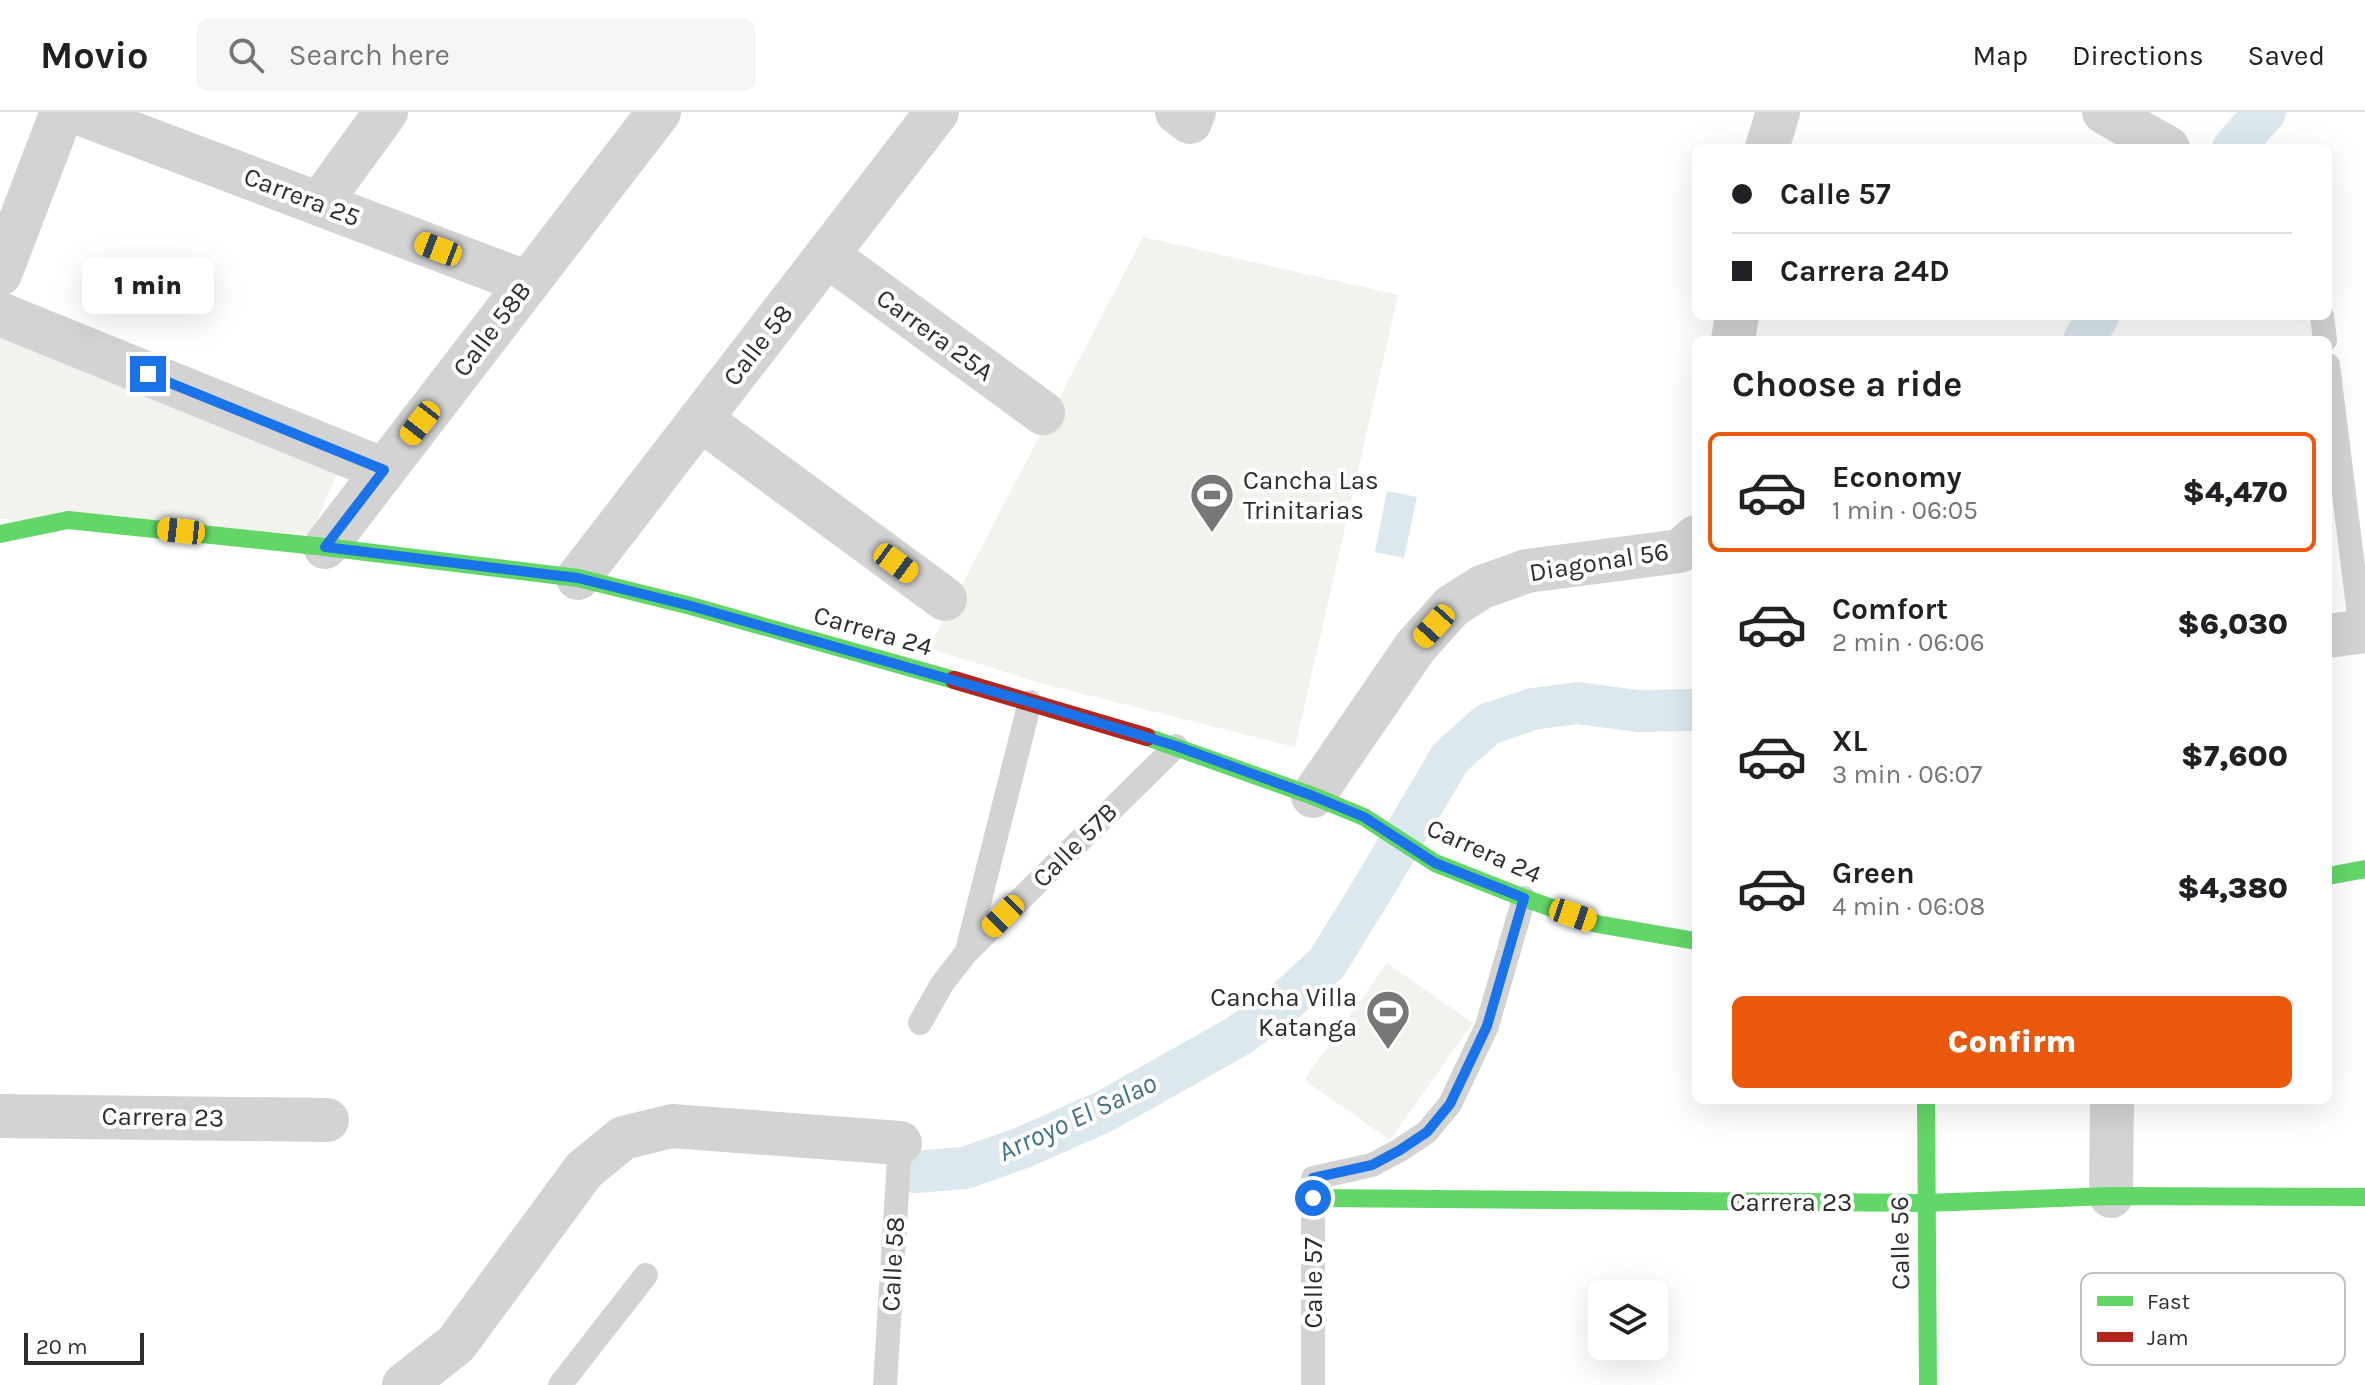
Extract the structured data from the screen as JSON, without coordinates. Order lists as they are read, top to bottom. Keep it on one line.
{"streets":{"street":["Carrera 25","Calle 58B","Carrera 25A","Calle 58","Diagonal 56","Carrera 24","Carrera 23","Calle 56"],"lane":["Calle 57B","Calle 57"]},"crossings":[["Carrera 25","Calle 58B"],["Calle 58B","Carrera 24"],["Carrera 25A","Calle 58"],["Calle 58","Carrera 24"],["Diagonal 56","Carrera 24"],["Carrera 24","Calle 57B"],["Carrera 23","Calle 56"],["Carrera 23","Calle 57"]],"water":["Arroyo El Salao"],"places":{"sports":["Cancha Las Trinitarias","Cancha Villa Katanga"]},"legend":["Fast","Jam"],"scale_bar":"20 m","page":{"header":"Movio","search":"Search here","nav":["Map","Directions","Saved"],"banner":["Calle 57","Carrera 24D"],"bubble":"1 min","heading":"Choose a ride","list":[{"name":"Economy","note":"1 min · 06:05","value":"$4,470"},{"name":"Comfort","note":"2 min · 06:06","value":"$6,030"},{"name":"XL","note":"3 min · 06:07","value":"$7,600"},{"name":"Green","note":"4 min · 06:08","value":"$4,380"}],"buttons":"Confirm","scale":"20 m"}}
